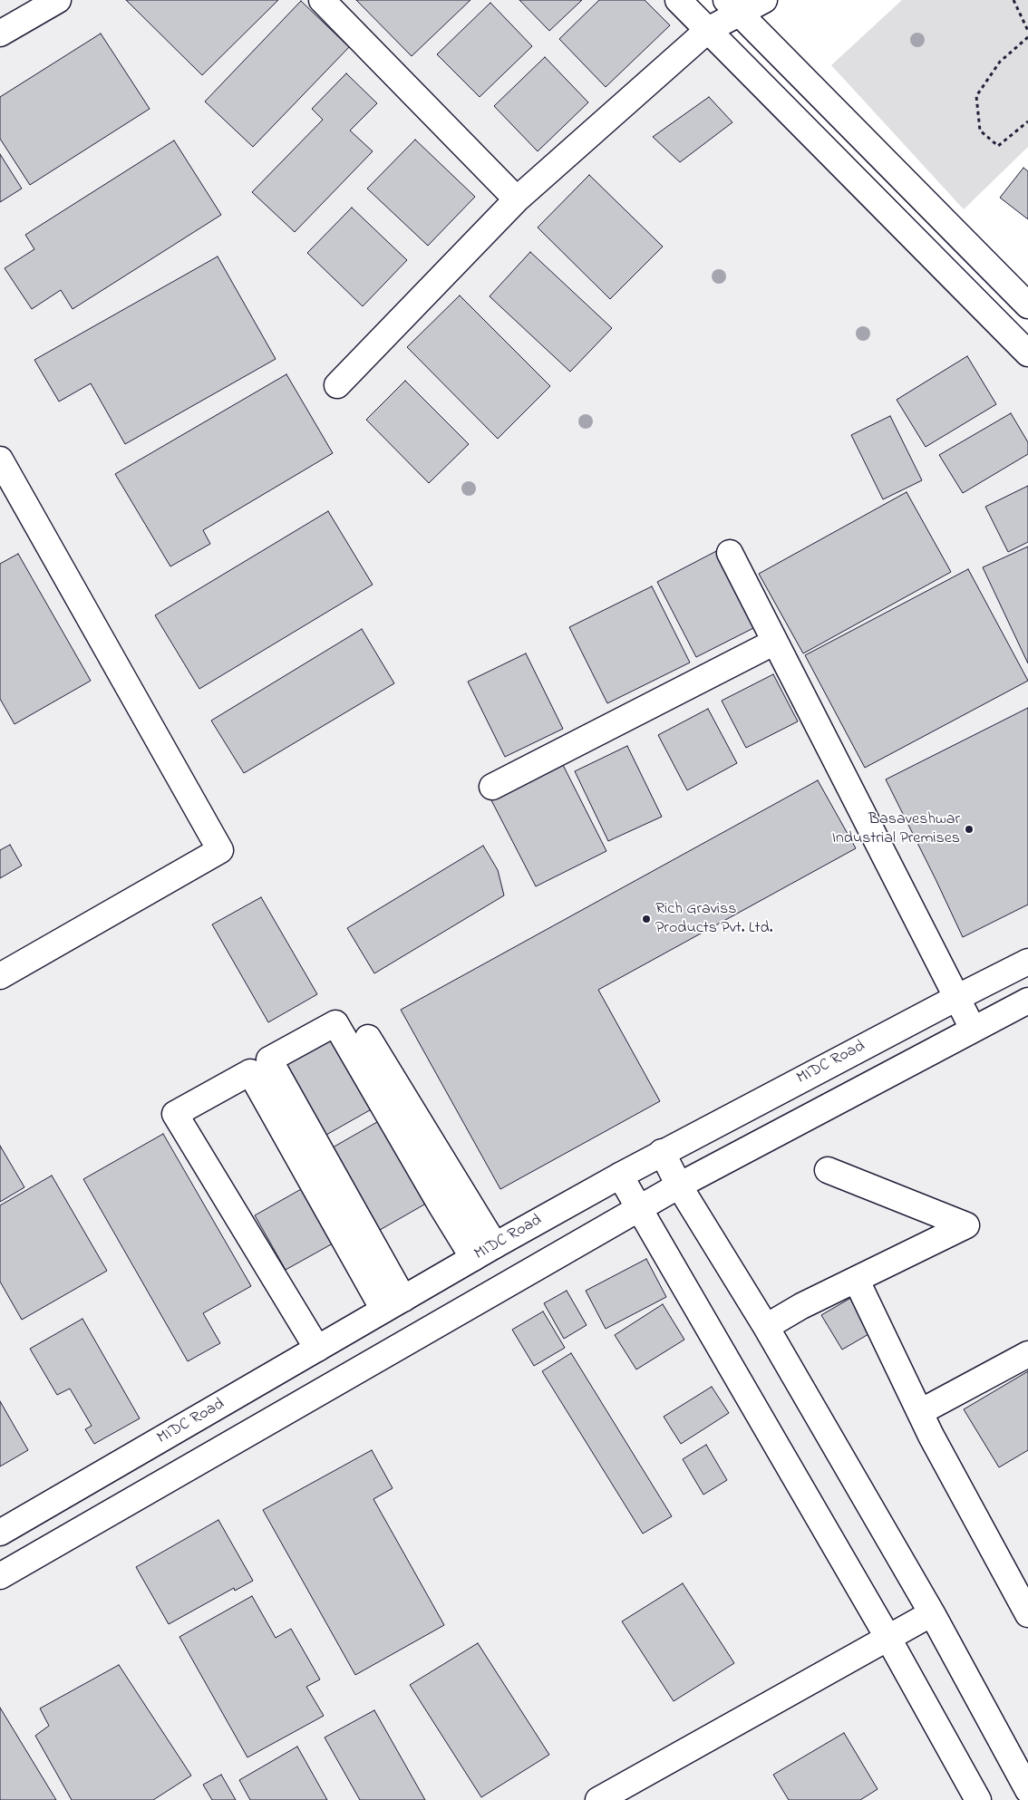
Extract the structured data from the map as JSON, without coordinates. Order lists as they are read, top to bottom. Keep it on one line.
{"streets":{"main road":["MIDC Road"]},"places":["Basaveshwar Industrial Premises","Rich Graviss Products Pvt. Ltd."]}
